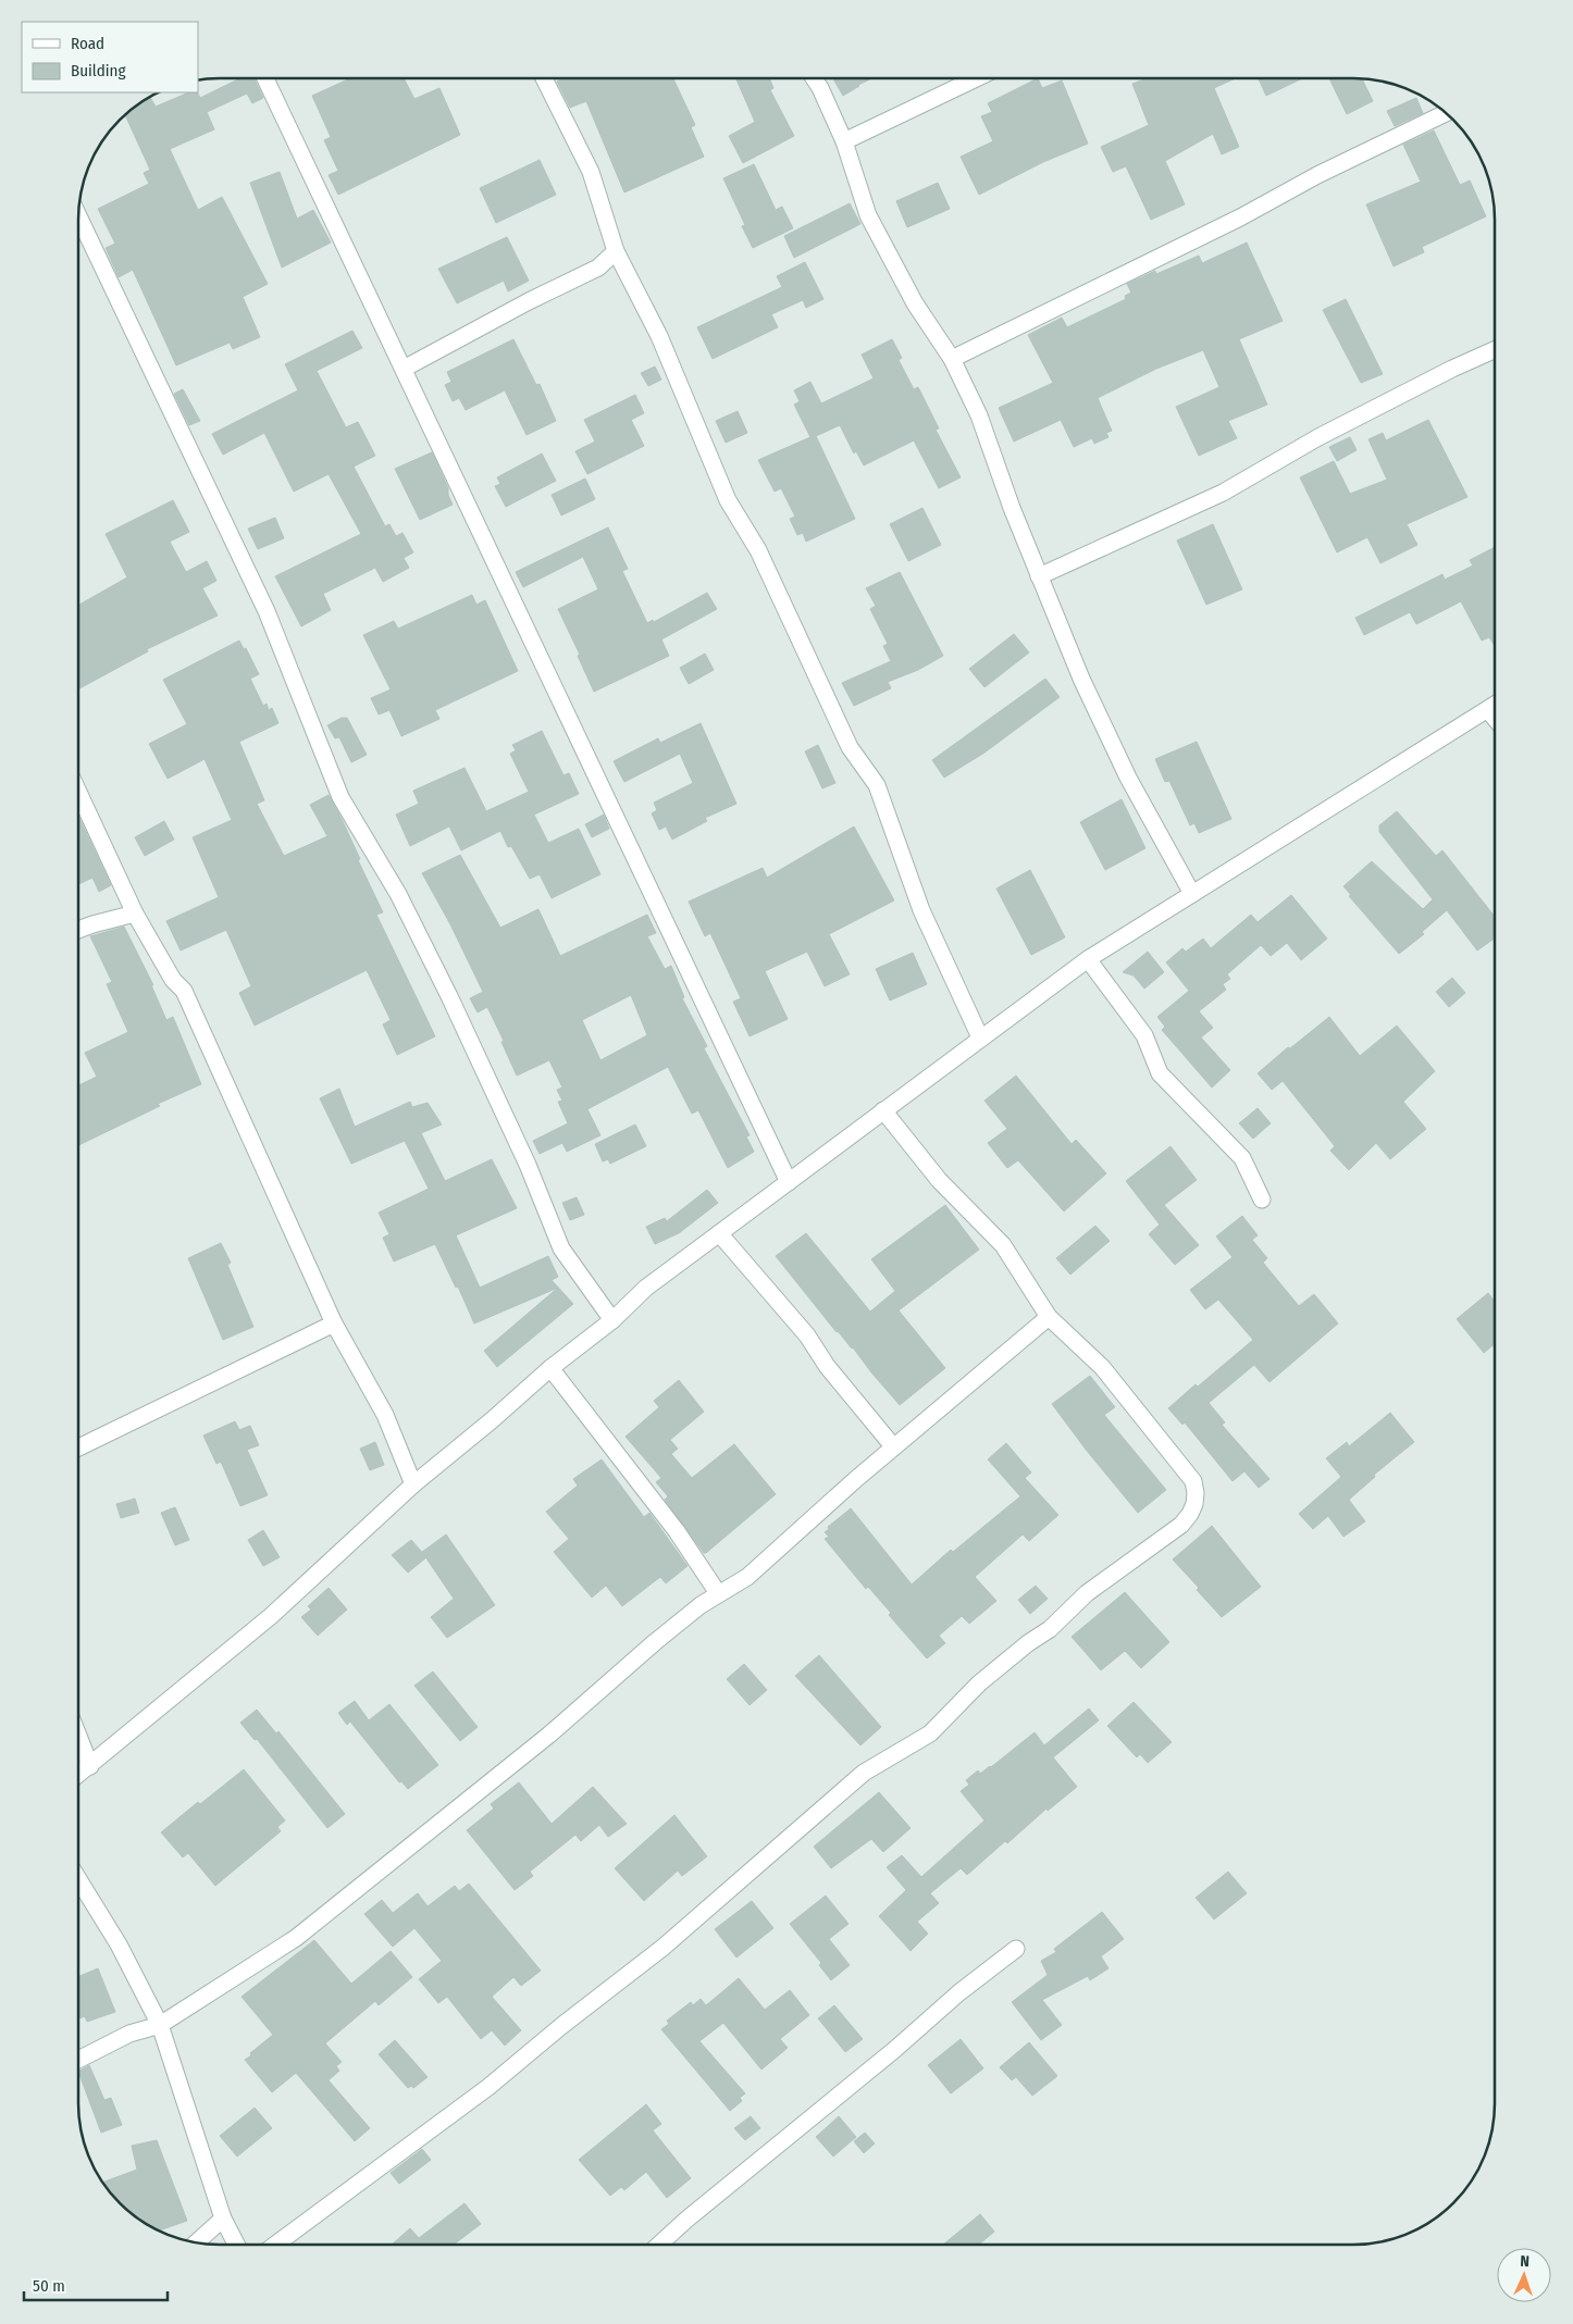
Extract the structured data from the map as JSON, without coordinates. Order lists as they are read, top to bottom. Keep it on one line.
{"legend":["Road","Building"],"scale_bar":"50 m","north":"top"}
